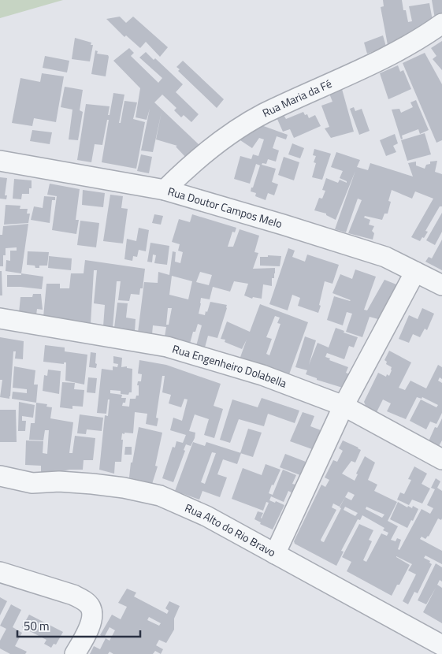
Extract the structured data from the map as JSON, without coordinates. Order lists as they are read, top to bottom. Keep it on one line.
{"streets":{"street":["Rua Maria da Fé","Rua Doutor Campos Melo","Rua Engenheiro Dolabella","Rua Alto do Rio Bravo"]},"crossings":[["Rua Maria da Fé","Rua Doutor Campos Melo"]],"scale_bar":"50 m"}
